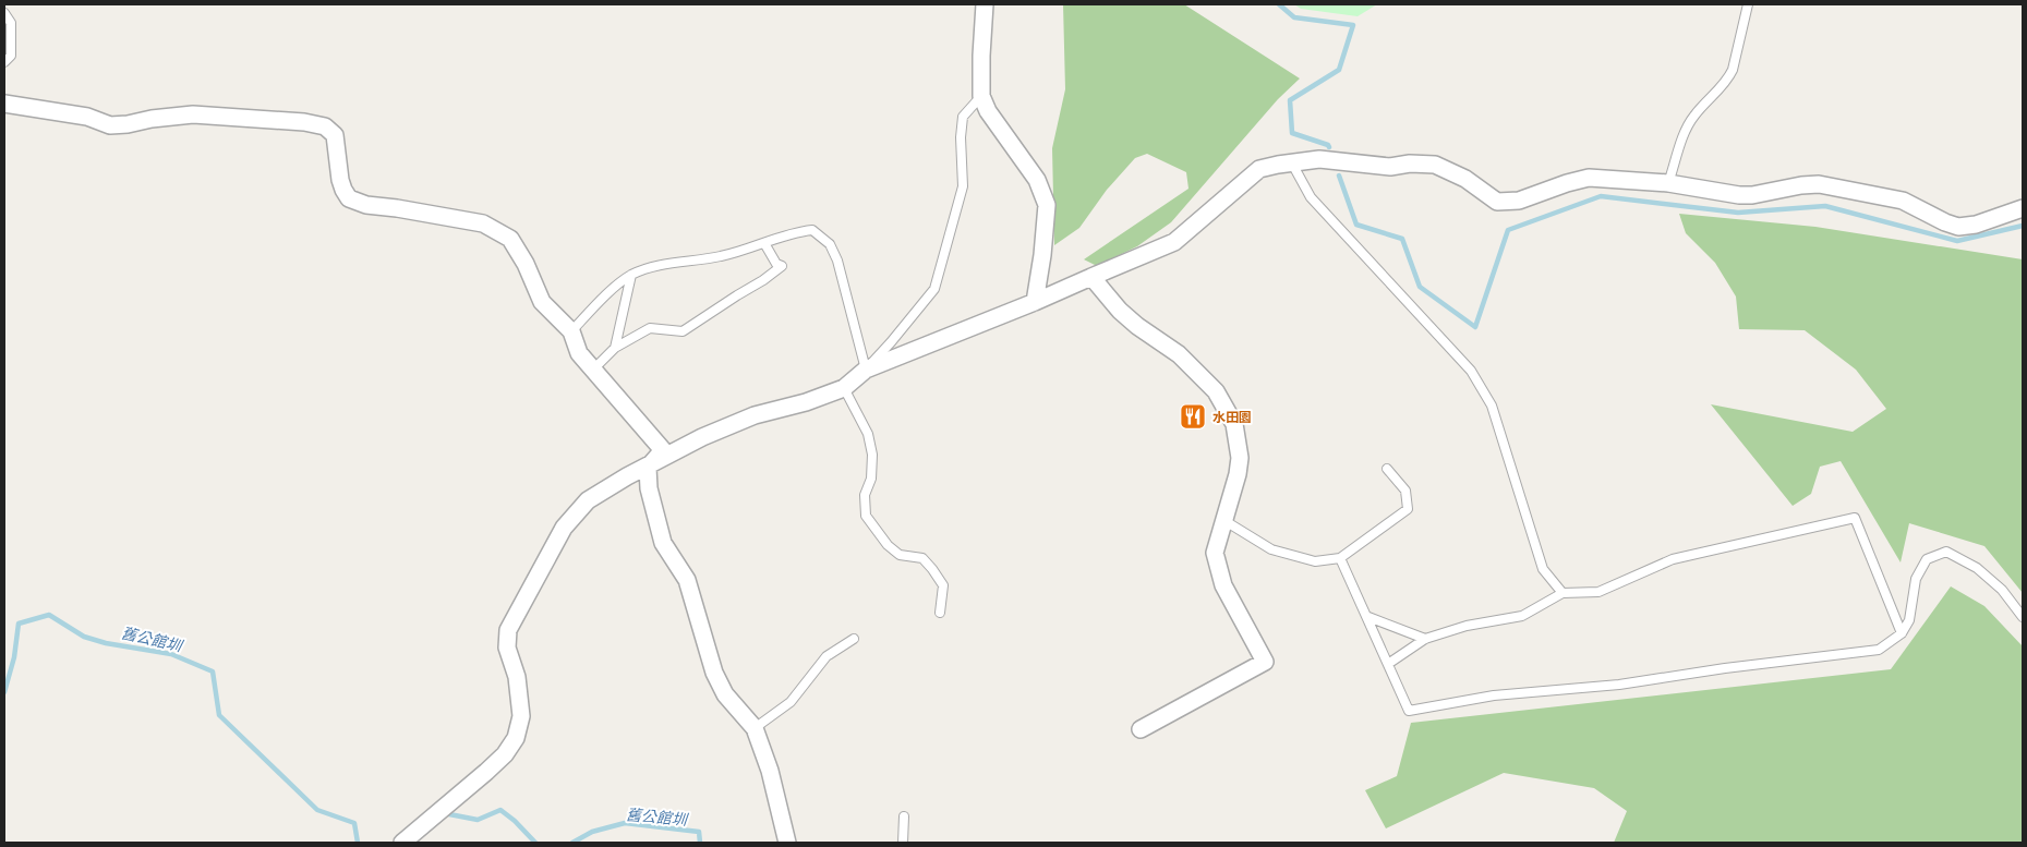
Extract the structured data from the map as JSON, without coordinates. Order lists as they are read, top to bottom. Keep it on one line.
{"water":["舊公館圳"],"places":{"restaurant":["水田園"]}}
